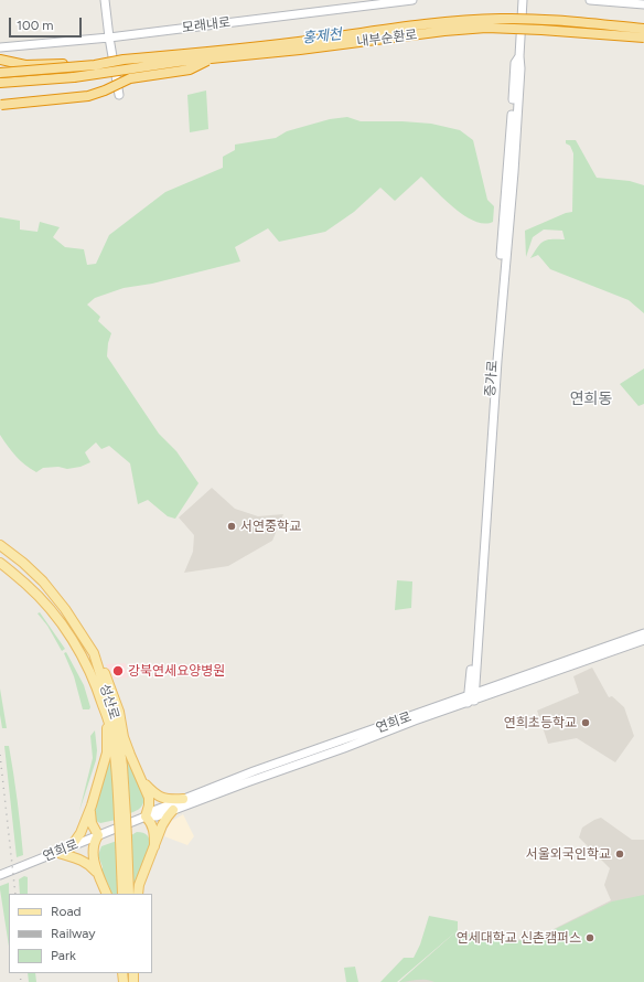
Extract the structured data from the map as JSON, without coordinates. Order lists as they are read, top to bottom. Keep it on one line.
{"streets":{"highway":["내부순환로"],"main road":["모래내로","증가로","성산로","연희로"]},"crossings":[["증가로","연희로"]],"districts":["연희동"],"water":["홍제천"],"places":["서연중학교","강북연세요양병원","연희초등학교","서울외국인학교","연세대학교 신촌캠퍼스"],"legend":["Road","Railway","Park"],"scale_bar":"100 m"}
